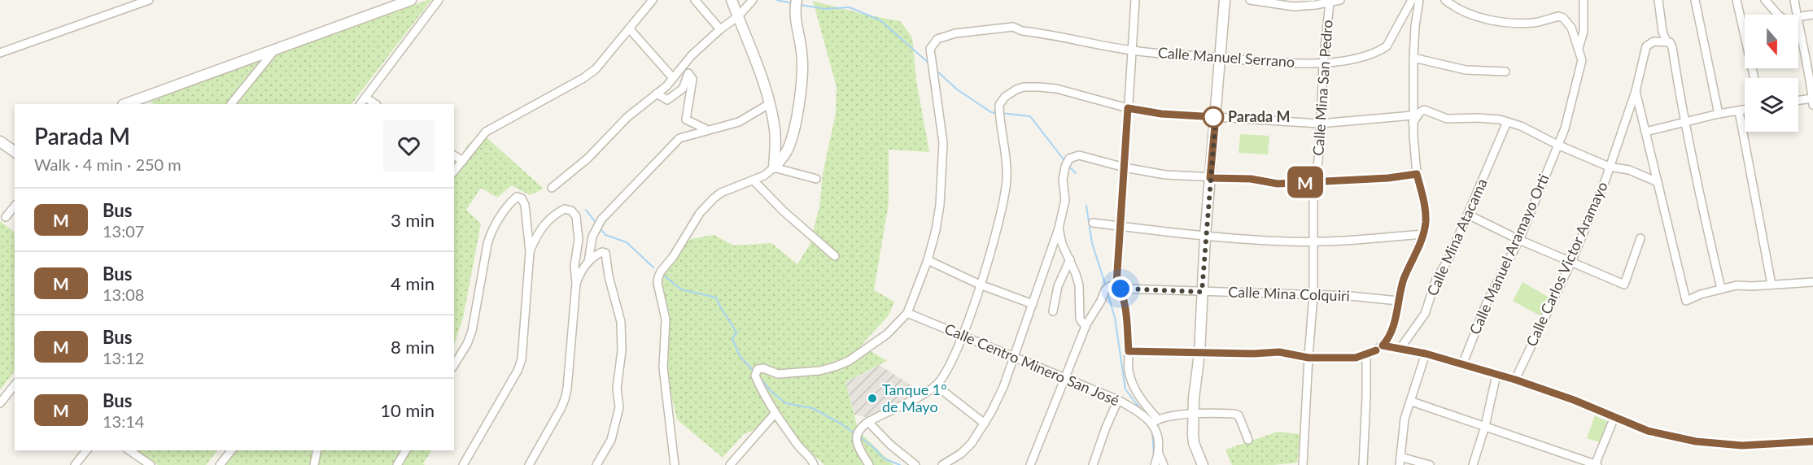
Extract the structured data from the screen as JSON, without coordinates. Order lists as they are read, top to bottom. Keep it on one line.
{"streets":{"street":["Calle Manuel Serrano","Calle Mina San Pedro","Calle Mina Atacama","Calle Manuel Aramayo Orti","Calle Carlos Victor Aramayo","Calle Mina Colquiri","Calle Centro Minero San José"]},"crossings":[["Calle Manuel Serrano","Calle Mina San Pedro"],["Calle Mina San Pedro","Calle Mina Colquiri"]],"places":["Parada M","Tanque 1° de Mayo"],"lines":["bus line M"],"north":"bottom","page":{"on_map":"M","heading":["Parada M","Walk · 4 min · 250 m"],"list":[{"mark":"M","name":"Bus","note":"13:07","value":"3 min"},{"mark":"M","name":"Bus","note":"13:08","value":"4 min"},{"mark":"M","name":"Bus","note":"13:12","value":"8 min"},{"mark":"M","name":"Bus","note":"13:14","value":"10 min"}]}}
